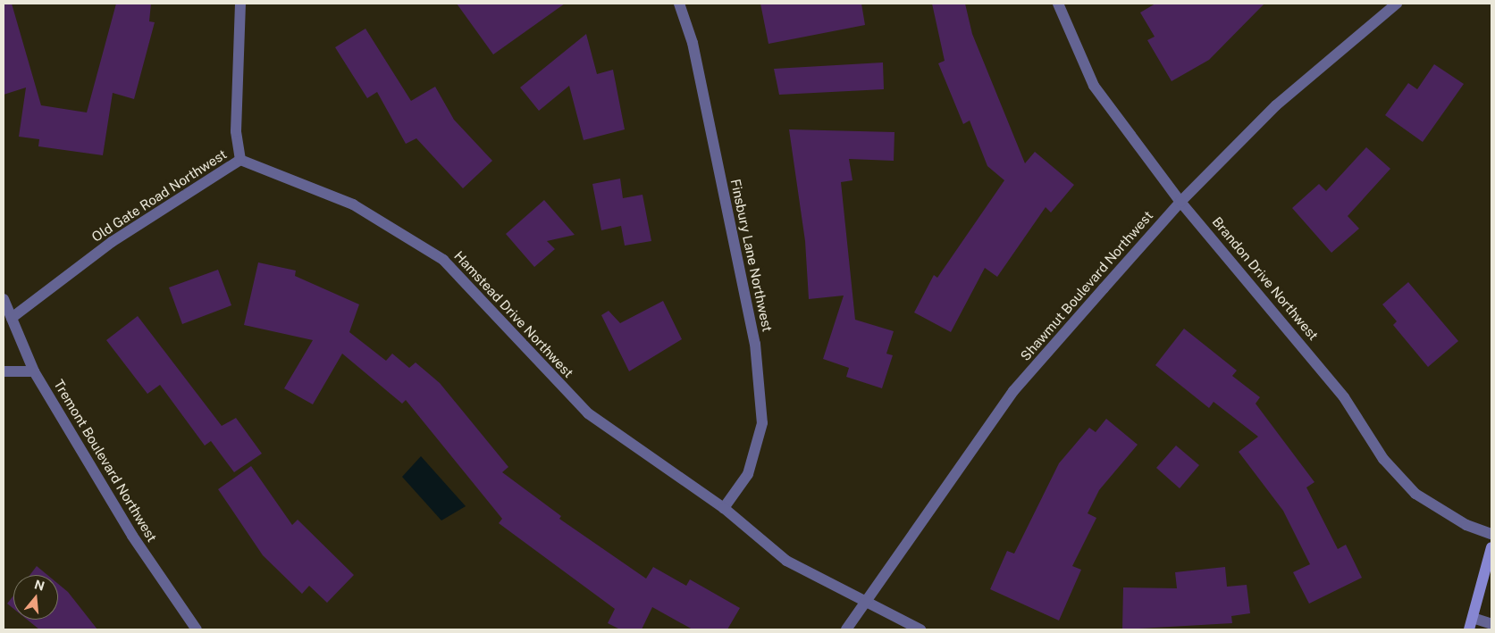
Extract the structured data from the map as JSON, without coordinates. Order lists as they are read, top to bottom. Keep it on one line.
{"streets":{"street":["Old Gate Road Northwest","Finsbury Lane Northwest","Brandon Drive Northwest","Shawmut Boulevard Northwest","Hamstead Drive Northwest","Tremont Boulevard Northwest"]},"crossings":[["Old Gate Road Northwest","Hamstead Drive Northwest"],["Old Gate Road Northwest","Tremont Boulevard Northwest"],["Finsbury Lane Northwest","Hamstead Drive Northwest"],["Brandon Drive Northwest","Shawmut Boulevard Northwest"],["Shawmut Boulevard Northwest","Hamstead Drive Northwest"]],"north":"top"}
